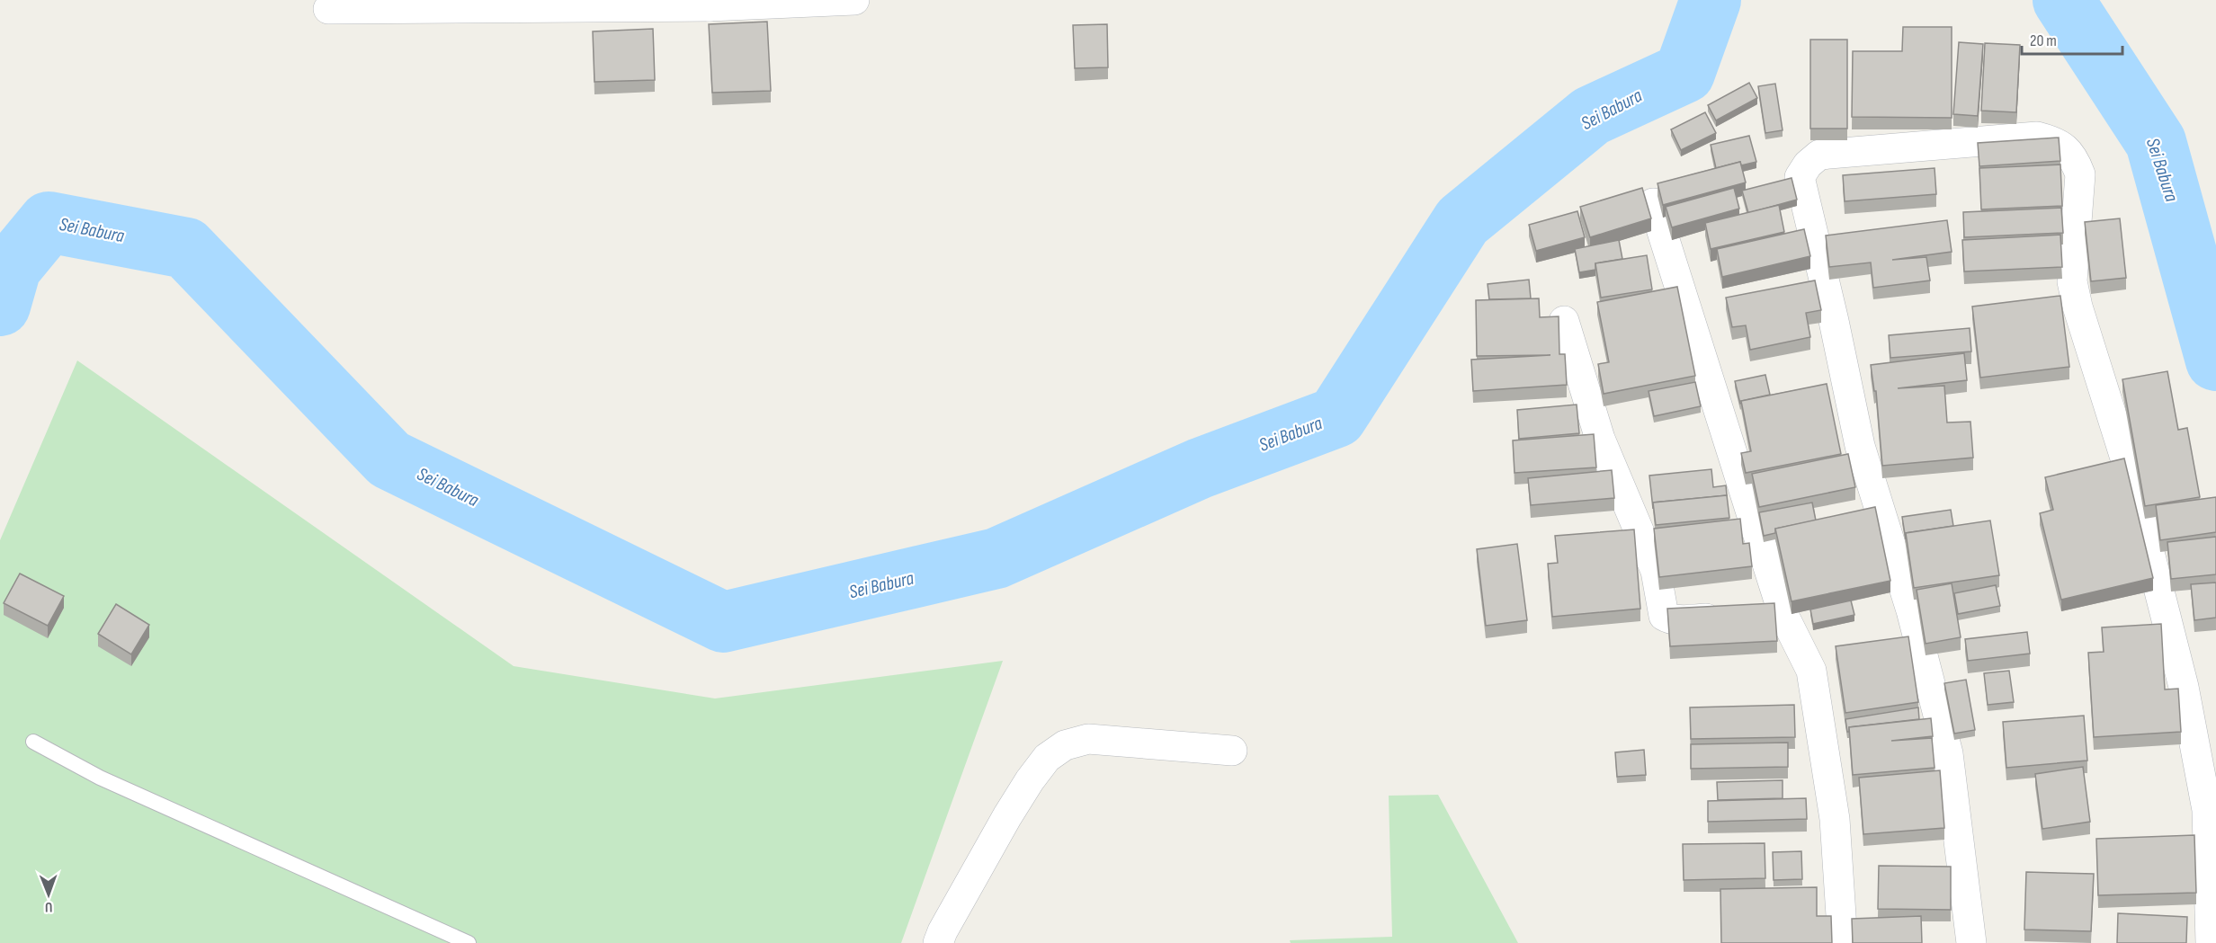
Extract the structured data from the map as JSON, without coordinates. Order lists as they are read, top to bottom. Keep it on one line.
{"water":["Sei Babura"],"scale_bar":"20 m","north":"bottom"}
